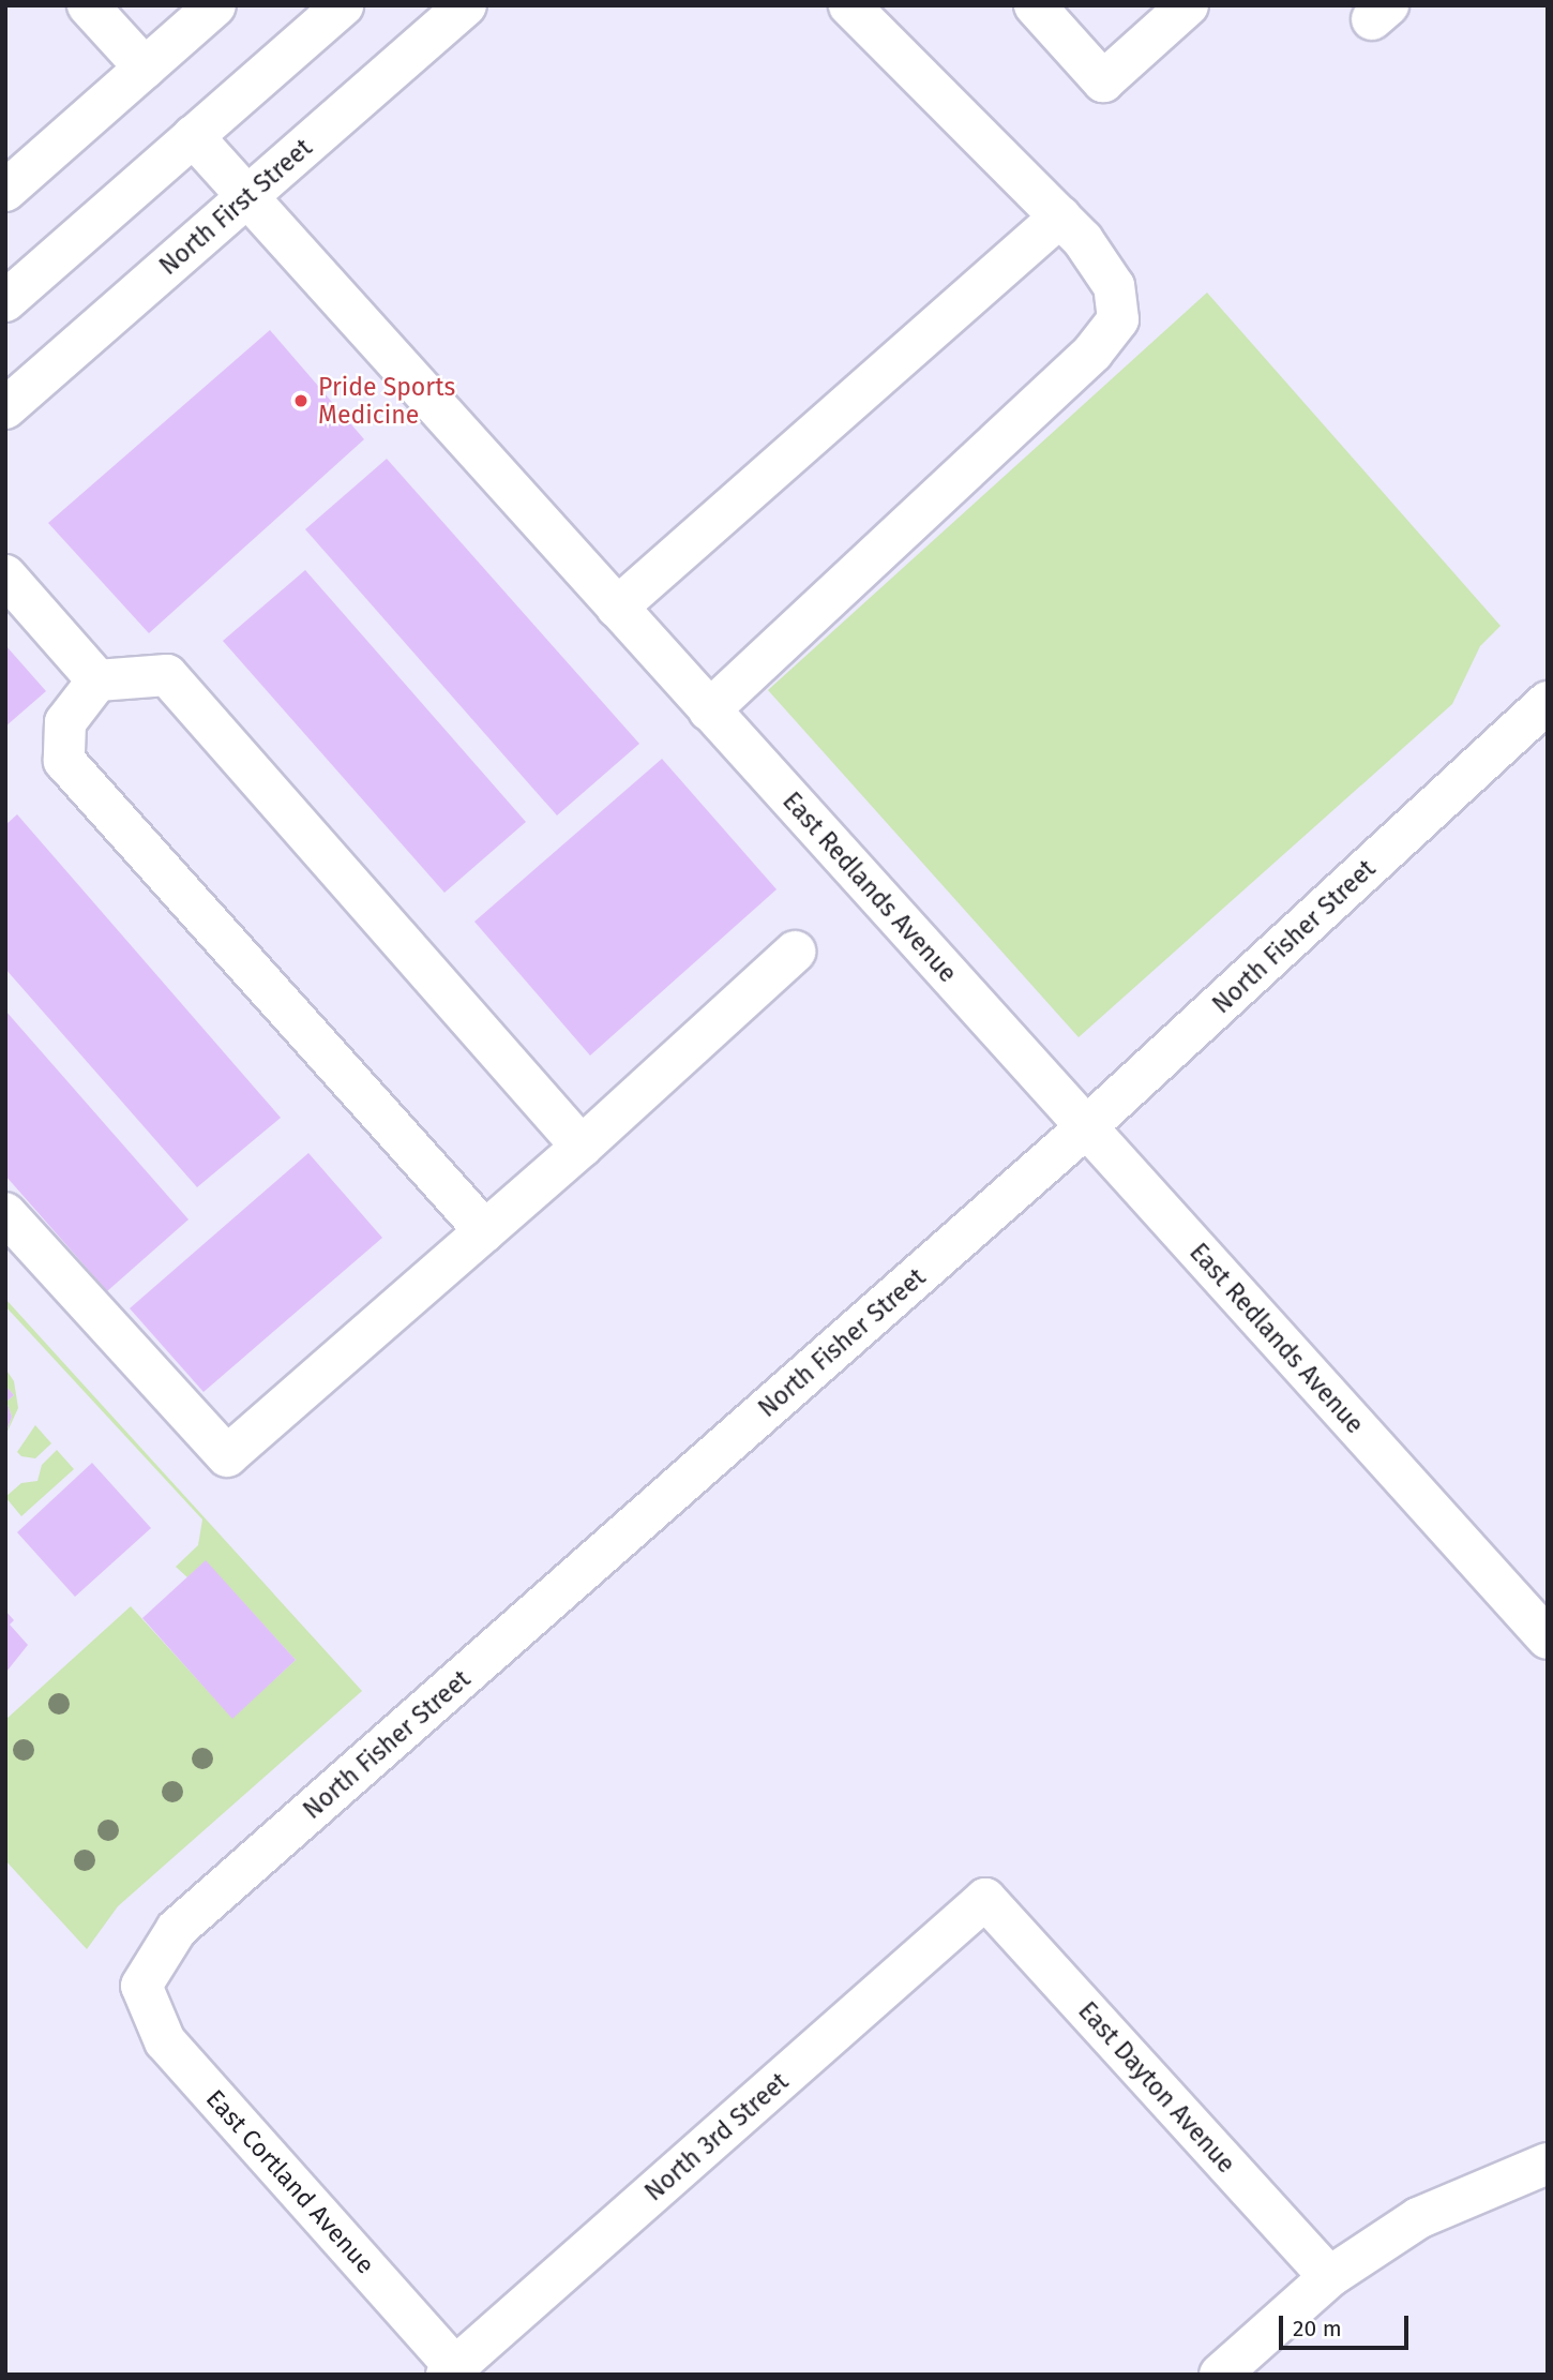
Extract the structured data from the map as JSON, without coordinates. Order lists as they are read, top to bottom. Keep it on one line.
{"streets":{"street":["North First Street","East Redlands Avenue","North Fisher Street","East Dayton Avenue","North 3rd Street","East Cortland Avenue"]},"crossings":[["North First Street","East Redlands Avenue"],["East Redlands Avenue","North Fisher Street"],["North Fisher Street","East Cortland Avenue"],["East Dayton Avenue","North 3rd Street"],["North 3rd Street","East Cortland Avenue"]],"places":["Pride Sports Medicine"],"scale_bar":"20 m"}
